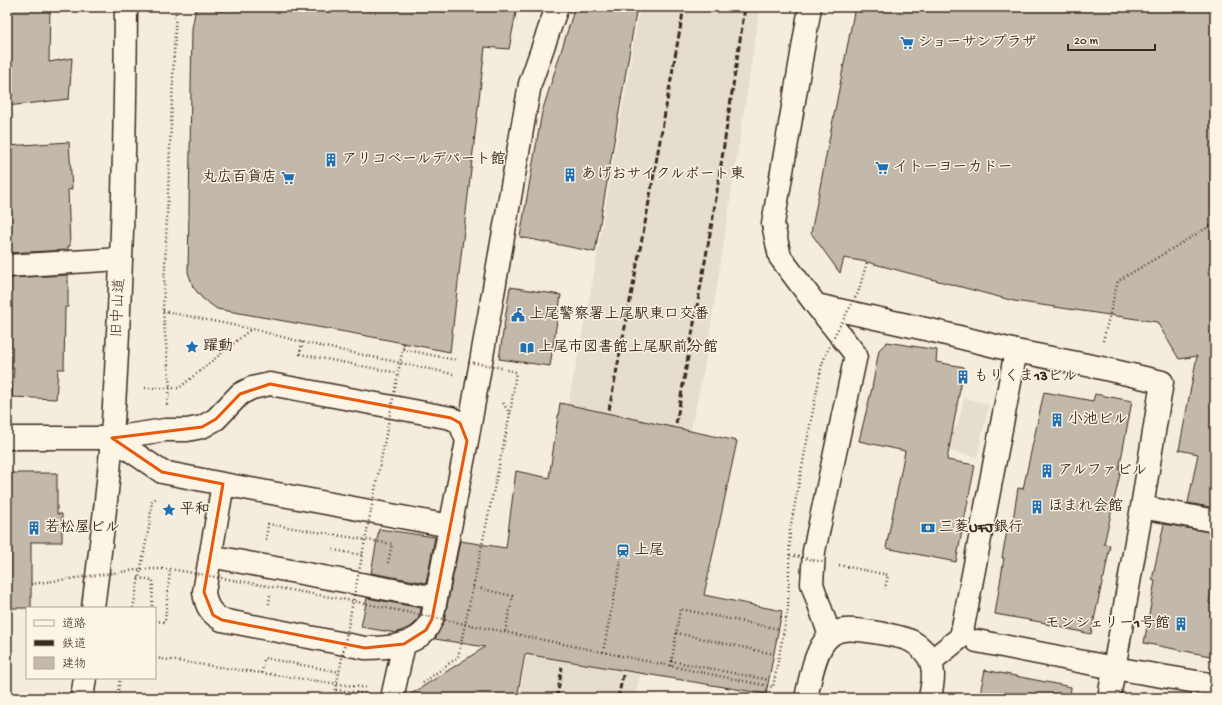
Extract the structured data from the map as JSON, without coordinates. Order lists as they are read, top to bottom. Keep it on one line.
{"streets":{"street":["旧中山道"]},"places":{"supermarket":["ショーサンプラザ","イトーヨーカドー","丸広百貨店"],"building":["アリコベールデパート館","あげおサイクルポート東","もりくま13ビル","小池ビル","アルファビル","ほまれ会館","若松屋ビル","モンシェリー1号館"],"public building":["上尾警察署上尾駅東口交番"],"place":["躍動","平和"],"library":["上尾市図書館上尾駅前分館"],"bank":["三菱UFJ銀行"],"station":["上尾"]},"legend":["道路","鉄道","建物"],"scale_bar":"20 m"}
